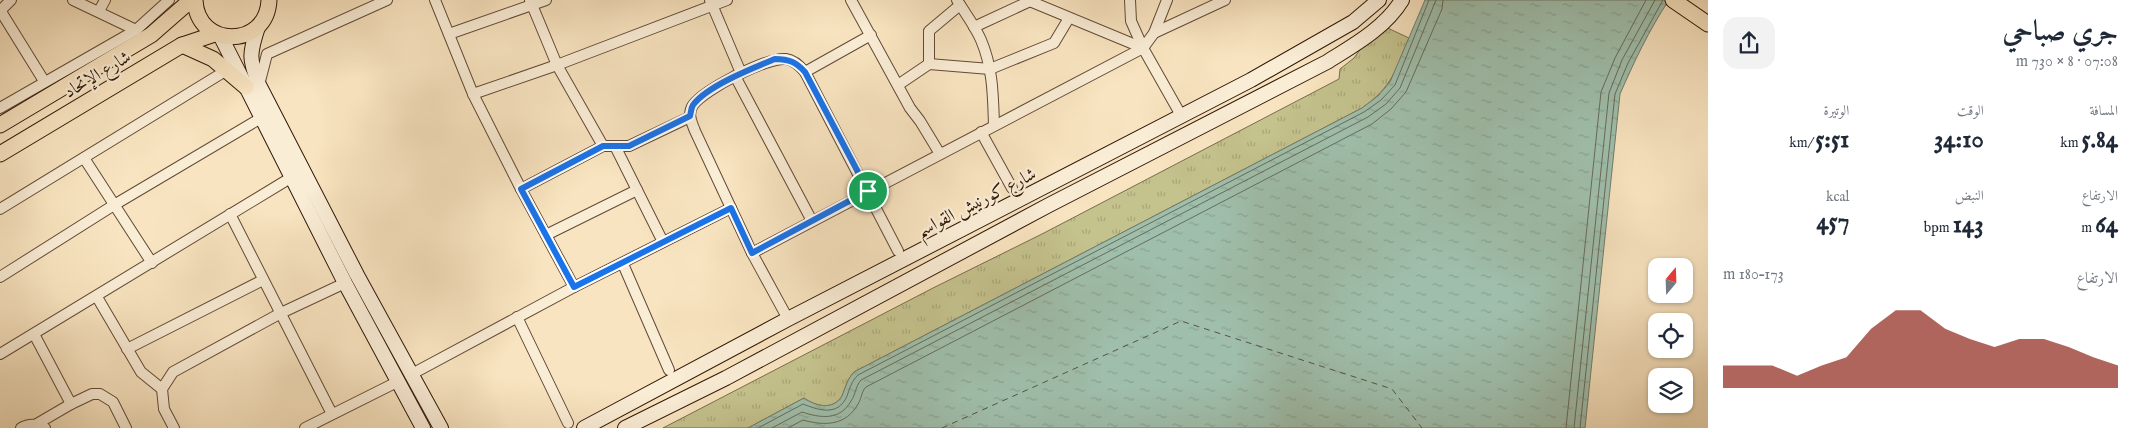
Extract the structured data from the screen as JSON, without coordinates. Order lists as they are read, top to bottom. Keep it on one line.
{"streets":{"main road":["شارع الإتحاد","شارع كورنيش القواسم"]},"north":"top","page":{"heading":["جري صباحي","07:08 · 8 × 730 m"],"stats":[["المسافة","5.84 km"],["الوقت","34:10"],["الوتيرة","5:51 /km"],["الارتفاع","64 m"],["النبض","143 bpm"],["kcal","457"]],"chart":["الارتفاع","173–180 m"]}}
